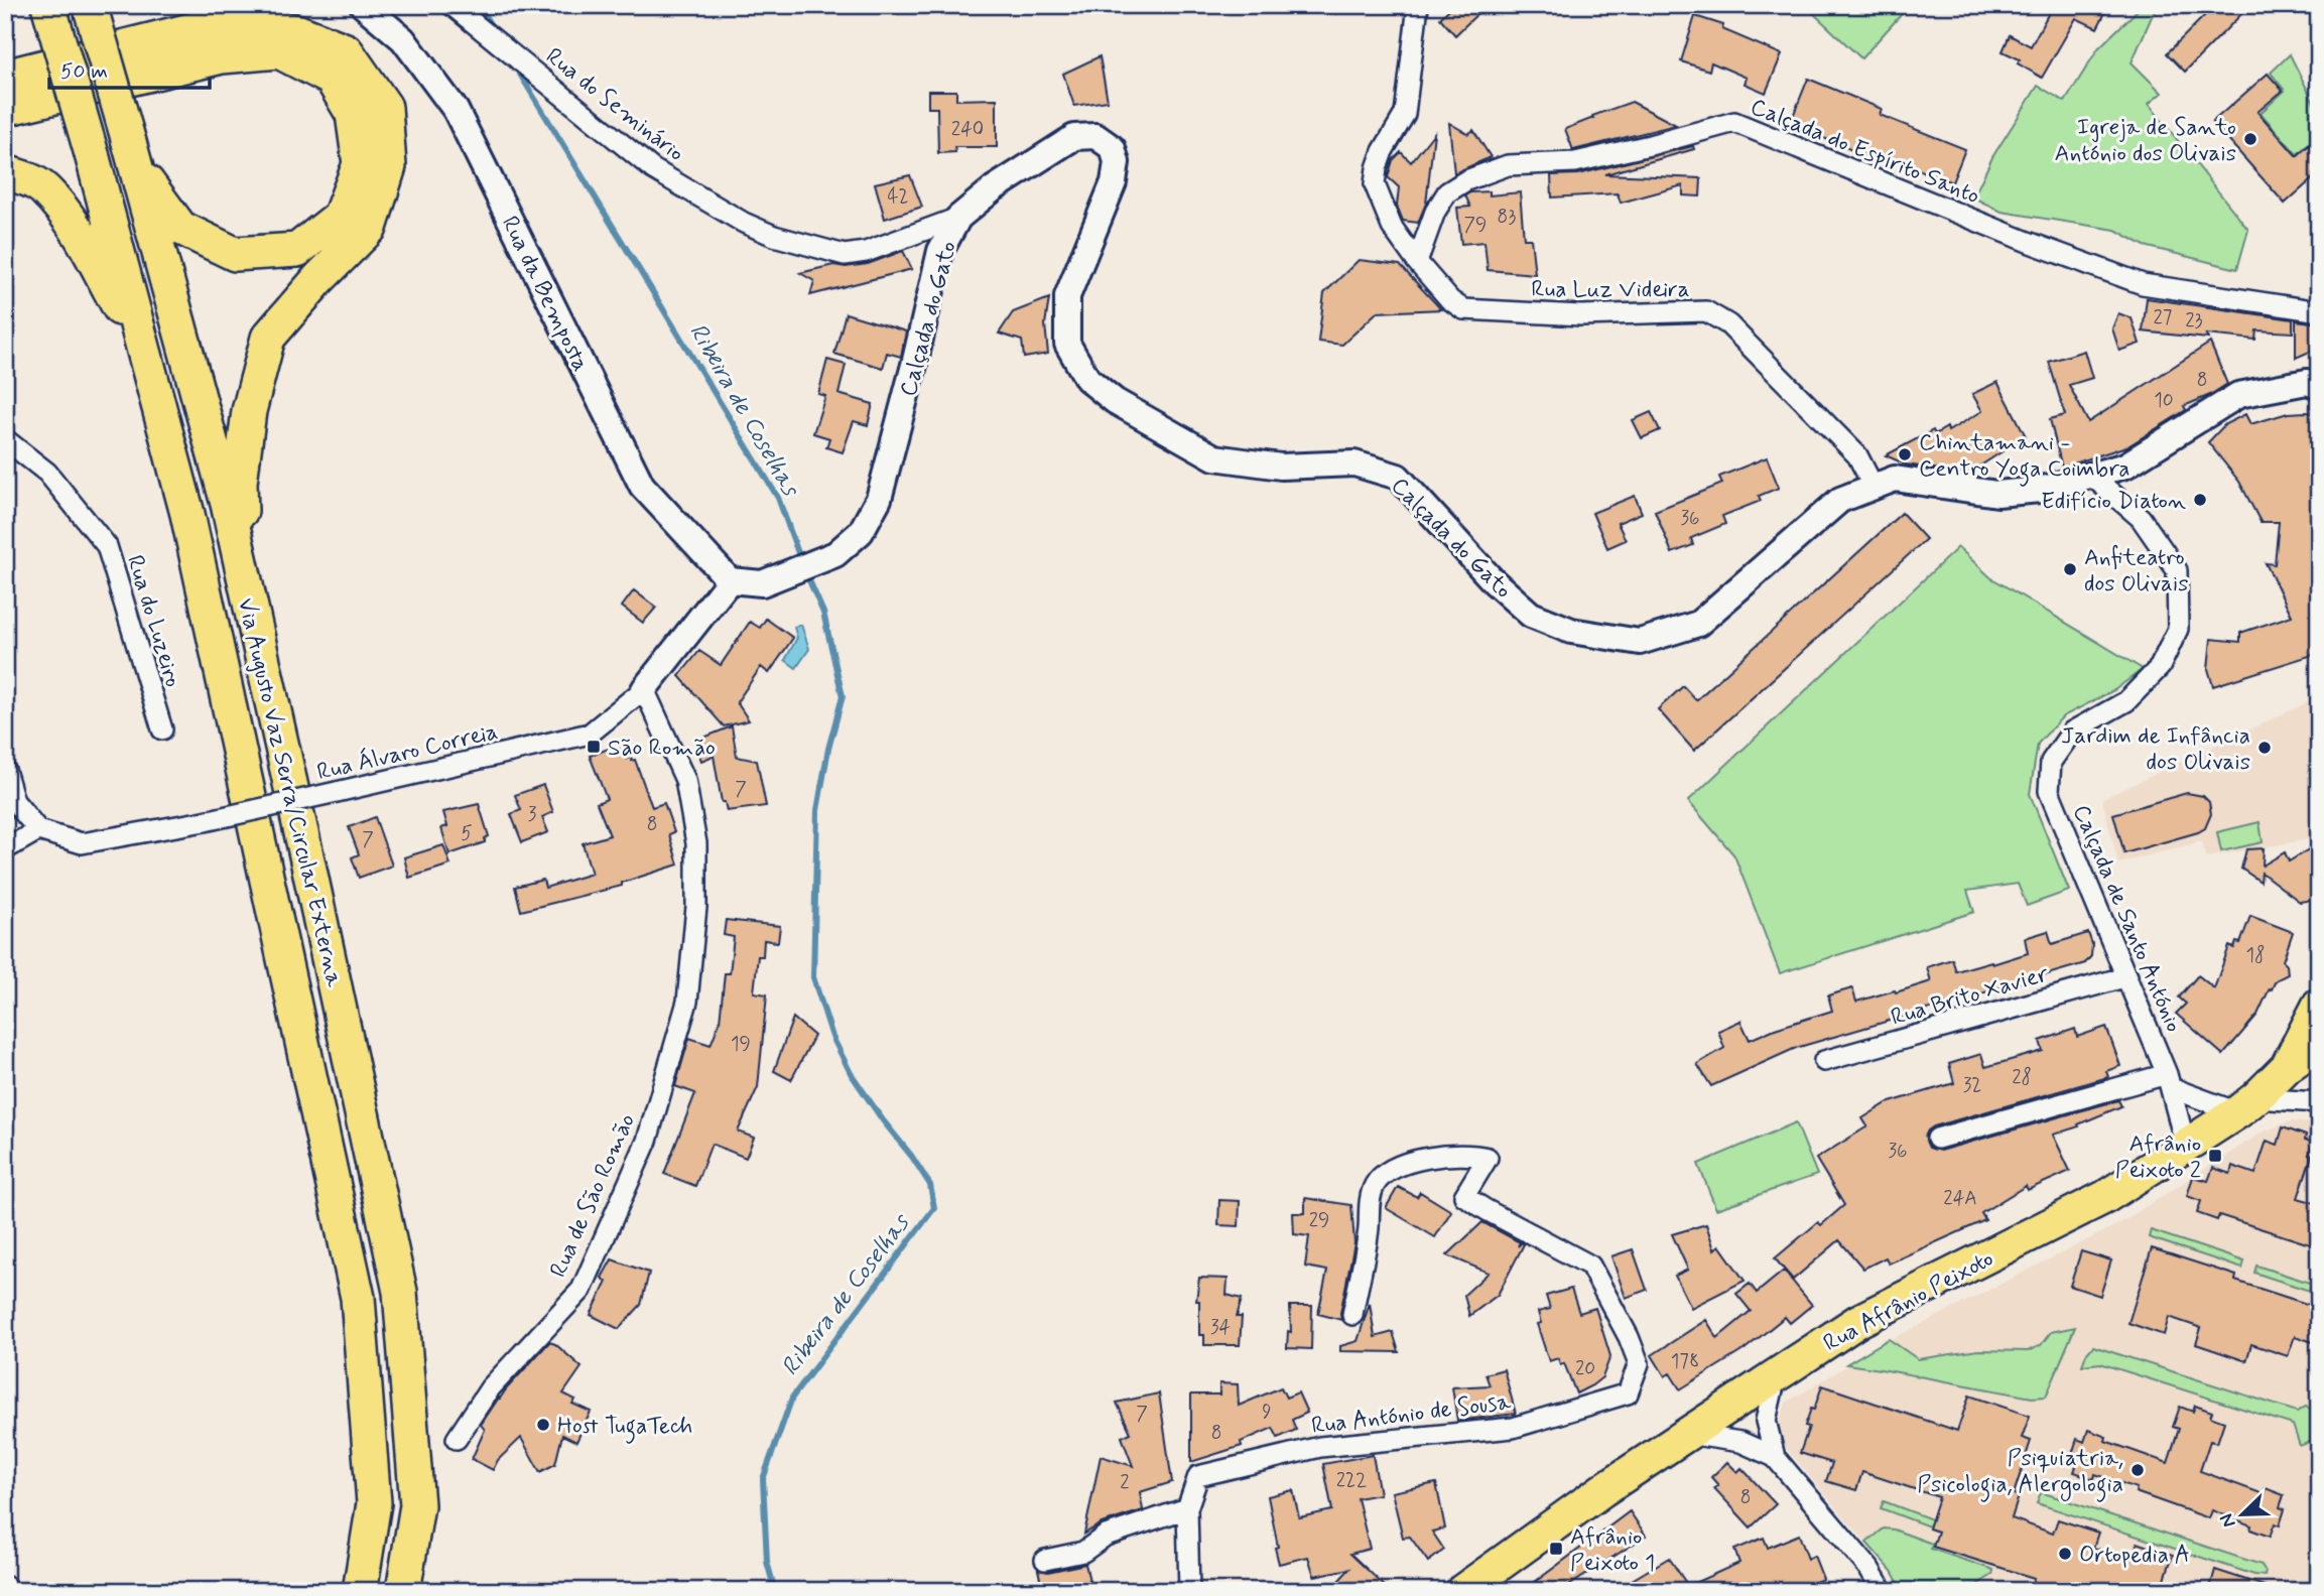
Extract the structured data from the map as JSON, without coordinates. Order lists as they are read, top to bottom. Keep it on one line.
{"streets":{"highway":["Via Augusto Vaz Serra/Circular Externa"],"main road":["Rua Afrânio Peixoto"],"street":["Rua do Seminário","Calçada do Espírito Santo","Rua Luz Videira","Rua da Bemposta","Calçada do Gato","Rua do Luzeiro","Rua Álvaro Correia","Calçada de Santo António","Rua Brito Xavier","Rua de São Romão","Rua António de Sousa"]},"crossings":[["Rua do Seminário","Calçada do Gato"],["Calçada do Espírito Santo","Rua Luz Videira"],["Rua Luz Videira","Calçada do Gato"],["Rua da Bemposta","Calçada do Gato"],["Calçada do Gato","Calçada de Santo António"],["Rua Álvaro Correia","Rua de São Romão"],["Calçada de Santo António","Rua Brito Xavier"],["Calçada de Santo António","Rua Afrânio Peixoto"]],"water":["Ribeira de Coselhas"],"places":{"other":["Igreja de Santo António dos Olivais","Chintamani - Centro Yoga Coimbra","Edifício Diaton","Anfiteatro dos Olivais","Jardim de Infância dos Olivais","Host TugaTech","Psiquiatria, Psicologia, Alergologia","Ortopedia A"],"transit":["São Romão","Afrânio Peixoto 2","Afrânio Peixoto 1"]},"house_numbers":["240","42","83","79","27","23","8","10","36","7","3","8","5","7","18","19","28","32","36","24A","29","34","178","20","9","7","8","222","2","8"],"scale_bar":"50 m","north":"bottom left"}
